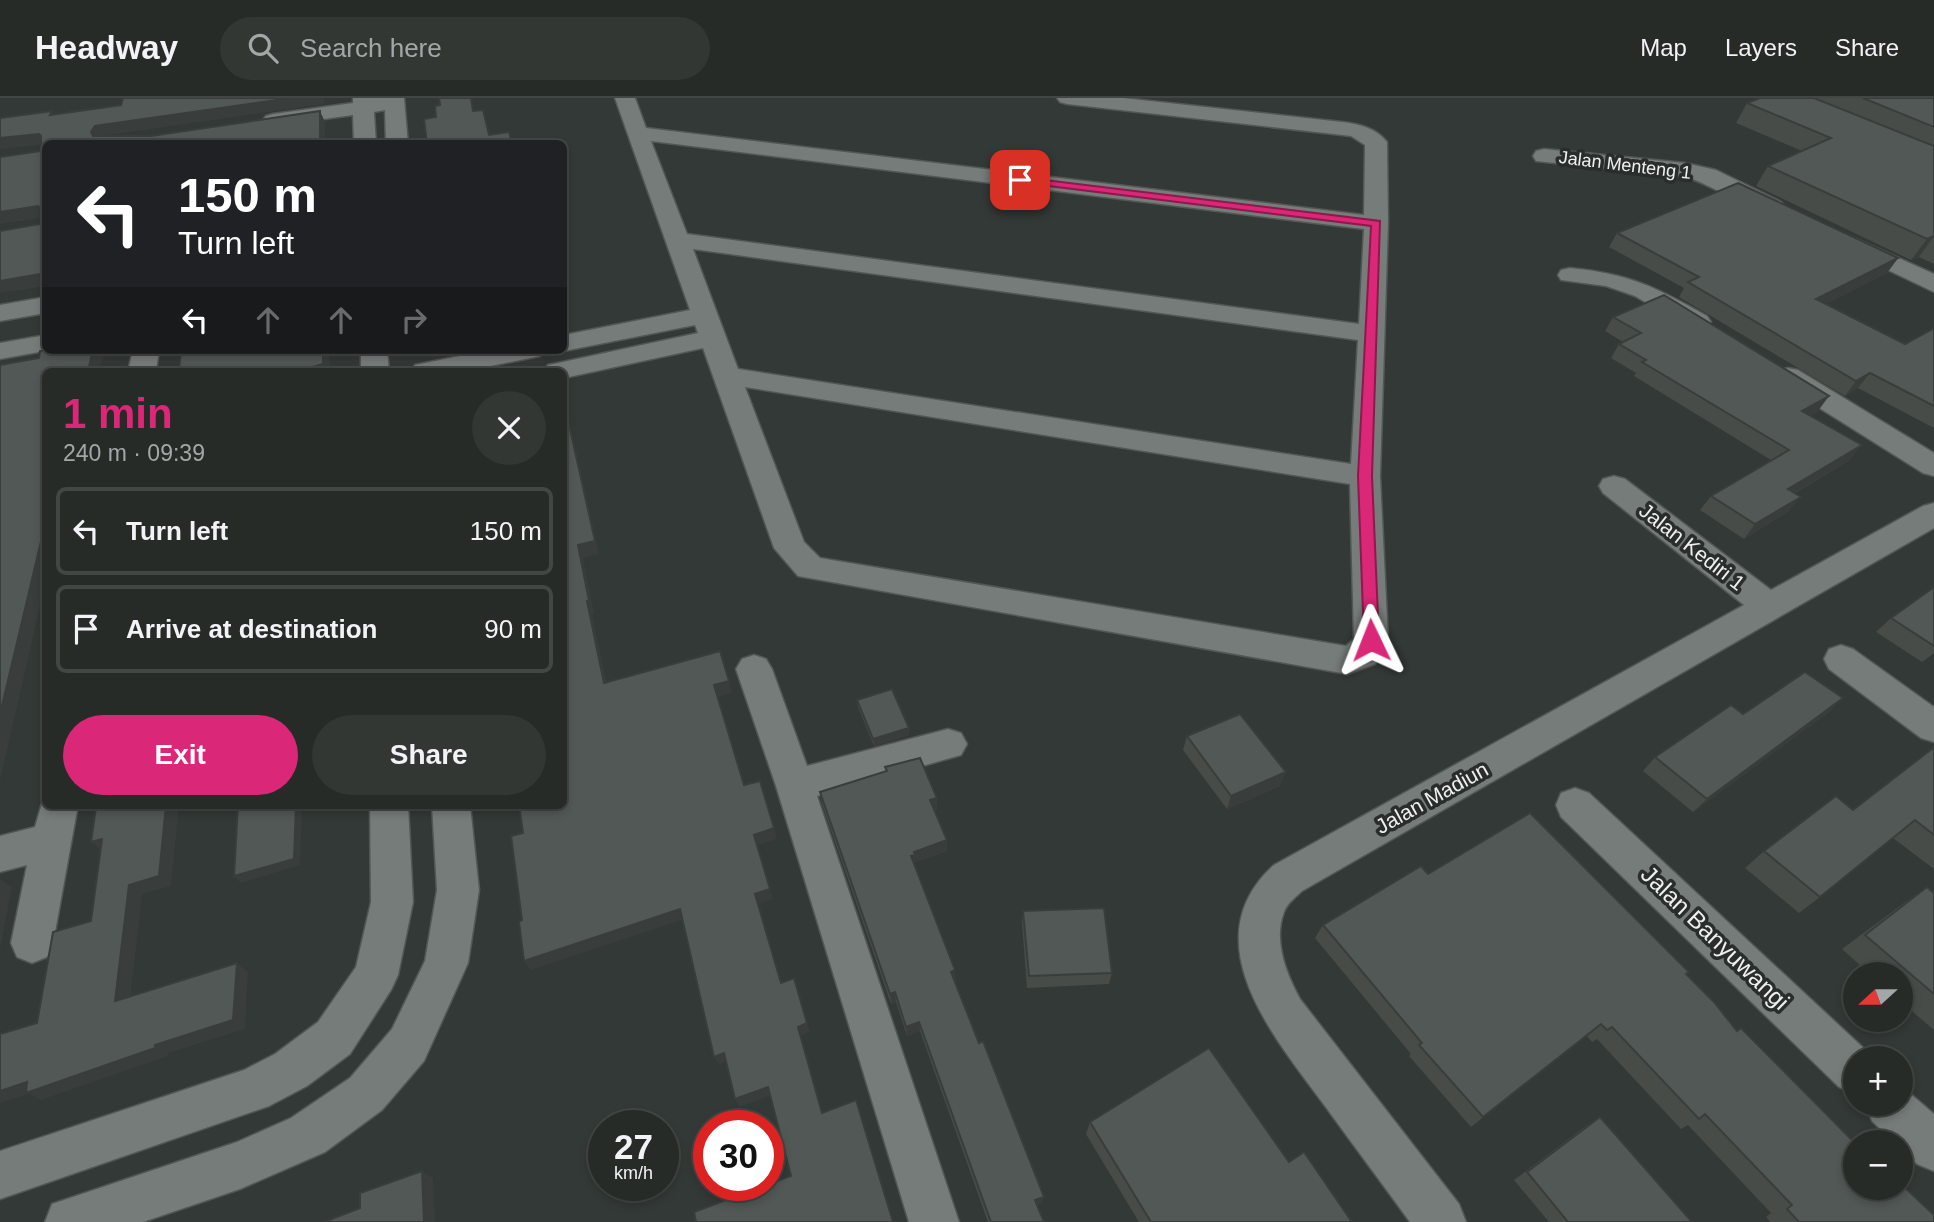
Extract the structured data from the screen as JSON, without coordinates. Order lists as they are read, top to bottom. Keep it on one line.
{"streets":{"street":["Jalan Menteng 1","Jalan Kediri 1","Jalan Madiun","Jalan Banyuwangi"]},"crossings":[["Jalan Kediri 1","Jalan Madiun"]],"north":"left","page":{"header":"Headway","search":"Search here","nav":["Map","Layers","Share"],"turn":["150 m","Turn left"],"heading":["1 min","240 m · 09:39"],"list":[{"name":"Turn left","value":"150 m"},{"name":"Arrive at destination","value":"90 m"}],"buttons":["Exit","Share"],"map_buttons":["+","−"],"speed":"27 km/h","limit":"30"}}
